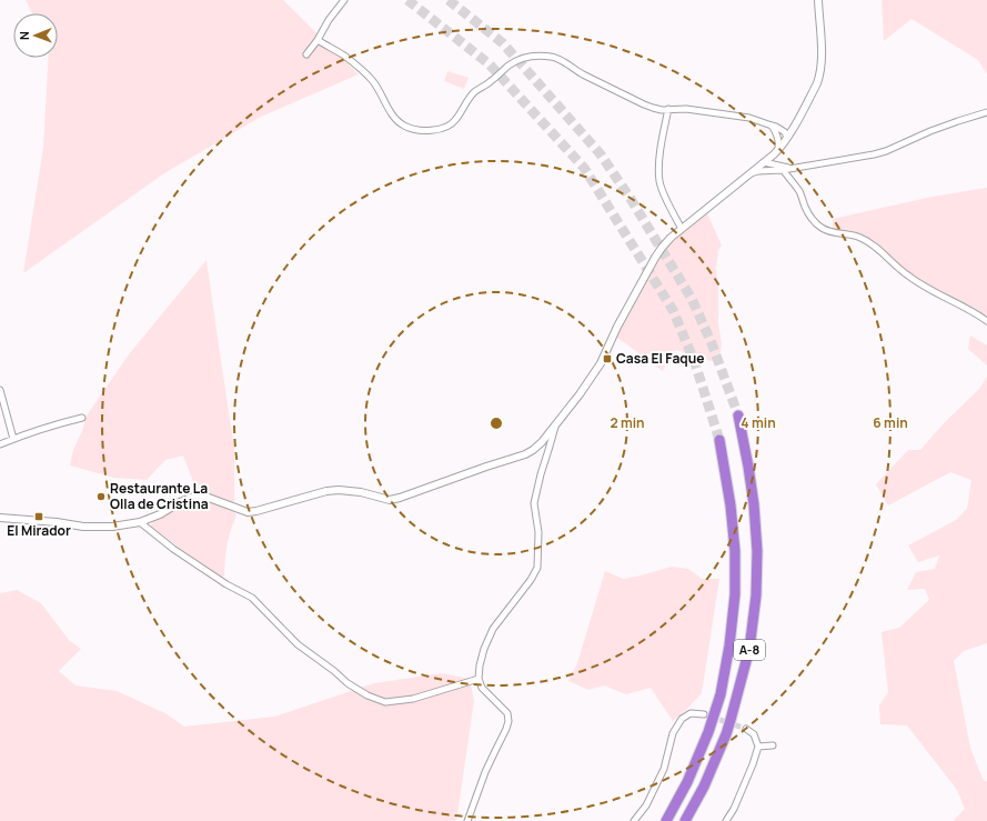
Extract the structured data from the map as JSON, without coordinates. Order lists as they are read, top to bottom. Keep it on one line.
{"streets":{"highway":["A-8"]},"places":{"transit":["Casa El Faque","El Mirador"],"other":["Restaurante La Olla de Cristina"]},"north":"left","rings":["2 min","4 min","6 min"]}
